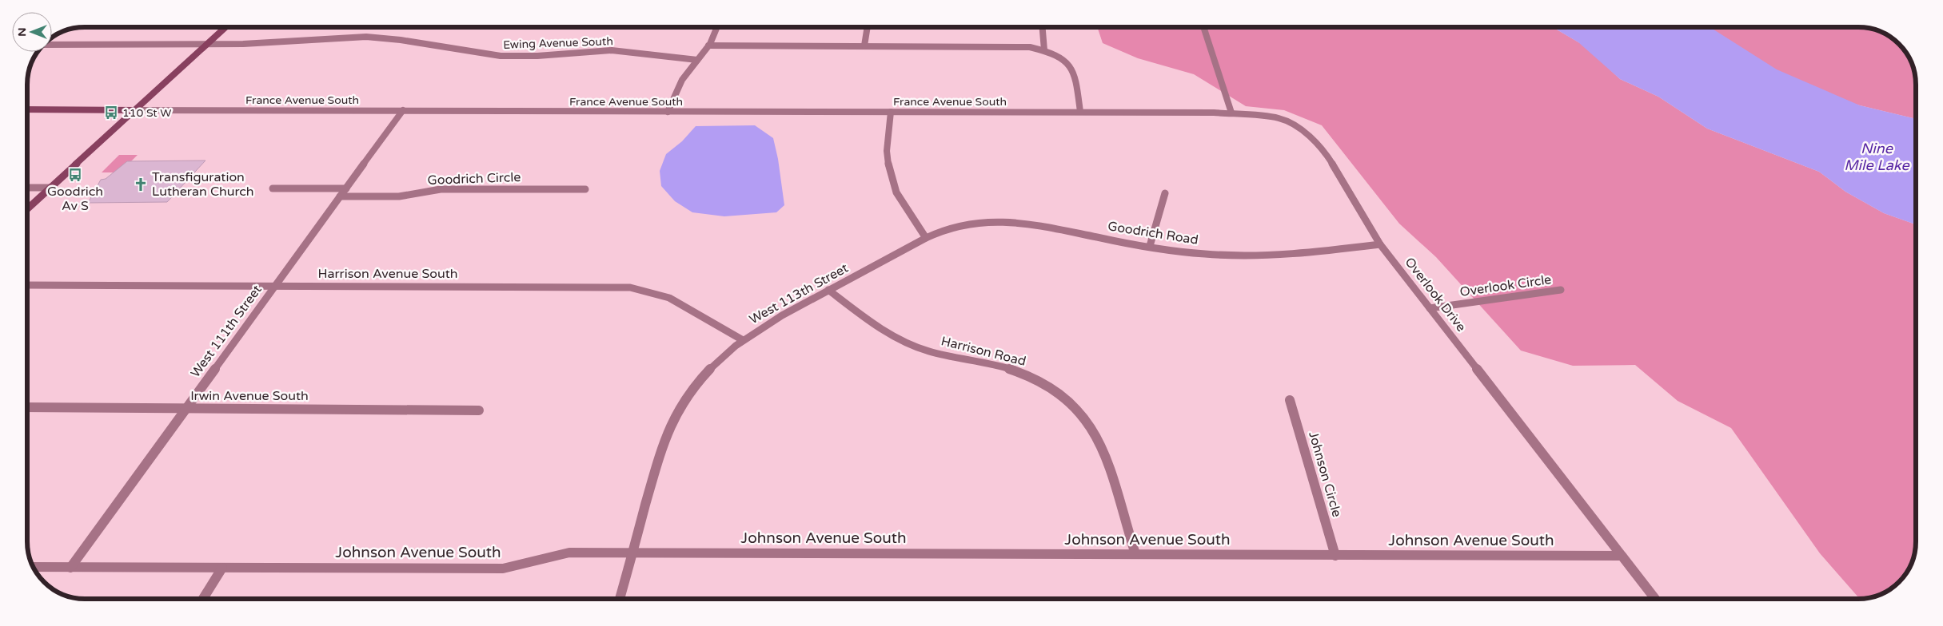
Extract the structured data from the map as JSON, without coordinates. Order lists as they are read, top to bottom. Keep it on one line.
{"streets":{"street":["Ewing Avenue South","France Avenue South","Goodrich Circle","Goodrich Road","Harrison Avenue South","Overlook Circle","West 113th Street","Overlook Drive","West 111th Street","Harrison Road","Irwin Avenue South","Johnson Circle","Johnson Avenue South"]},"crossings":[["France Avenue South","Overlook Drive"],["France Avenue South","West 111th Street"],["Goodrich Circle","West 111th Street"],["Goodrich Road","West 113th Street"],["Goodrich Road","Overlook Drive"],["Harrison Avenue South","West 113th Street"],["Harrison Avenue South","West 111th Street"],["Overlook Circle","Overlook Drive"],["West 113th Street","Harrison Road"],["West 113th Street","Johnson Avenue South"],["Overlook Drive","Johnson Avenue South"],["West 111th Street","Irwin Avenue South"],["West 111th Street","Johnson Avenue South"],["Harrison Road","Johnson Avenue South"],["Johnson Circle","Johnson Avenue South"]],"water":["Nine Mile Lake"],"places":{"bus stop":["110 St W","Goodrich Av S"],"church":["Transfiguration Lutheran Church"]},"north":"left"}
